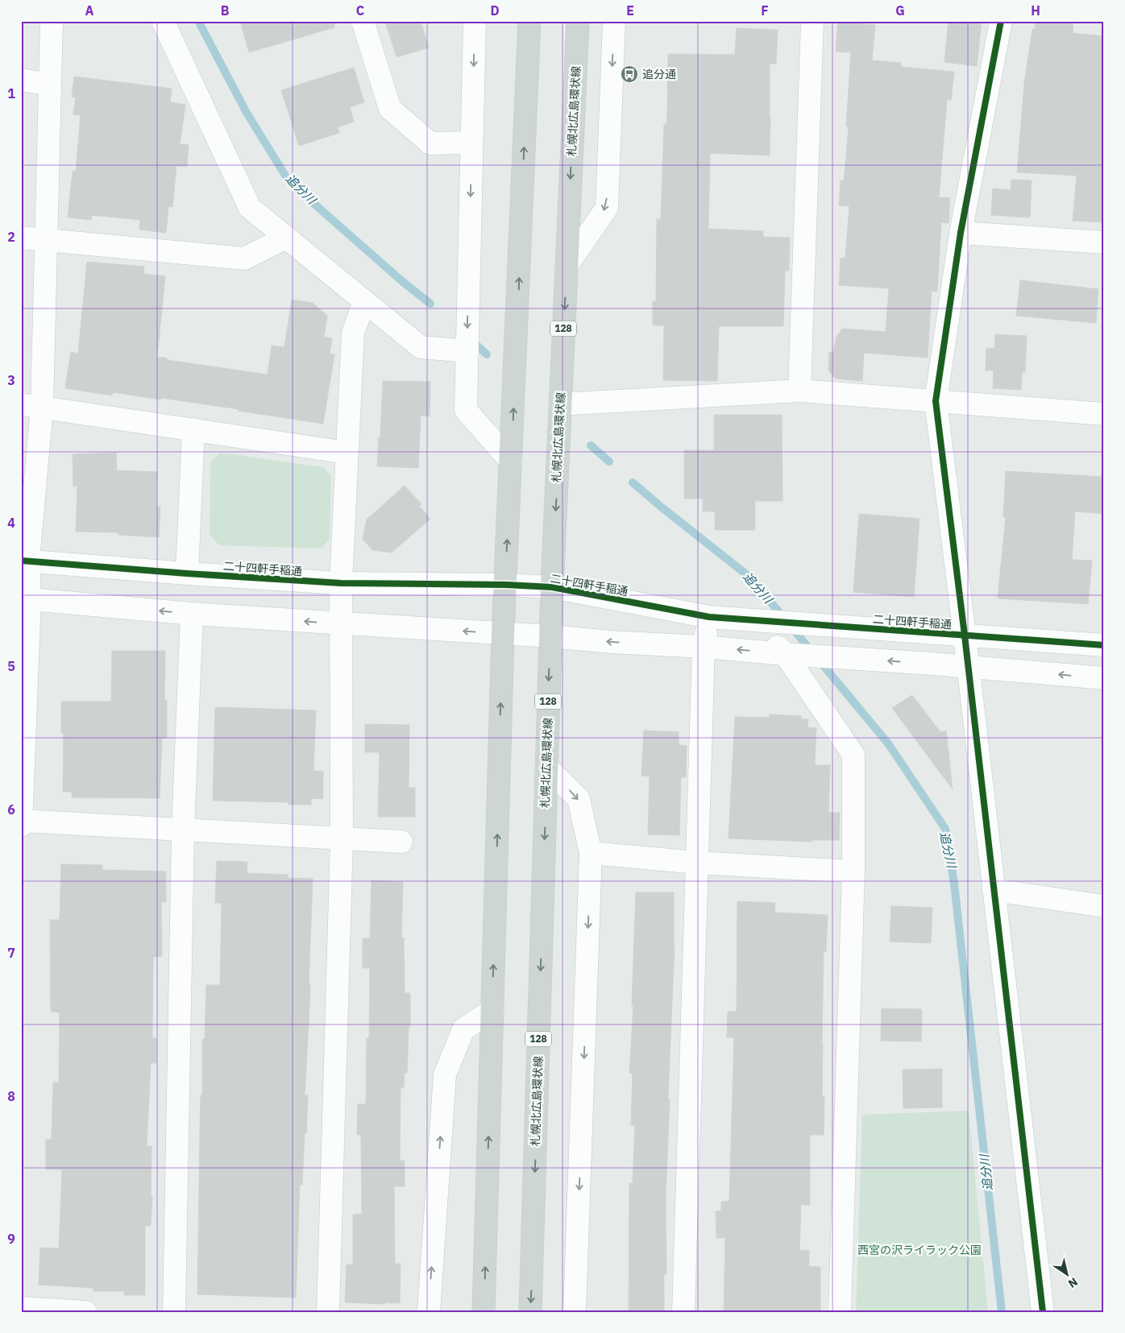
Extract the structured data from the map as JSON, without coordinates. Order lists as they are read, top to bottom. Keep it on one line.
{"streets":{"main road":["札幌北広島環状線","128"],"street":["二十四軒手稲通"]},"crossings":[["札幌北広島環状線","二十四軒手稲通"]],"water":["追分川"],"parks":["西宮の沢ライラック公園"],"places":{"bus stop":["追分通"]},"north":"bottom right","grid":{"columns":["A","B","C","D","E","F","G","H"],"rows":["1","2","3","4","5","6","7","8","9"]}}
